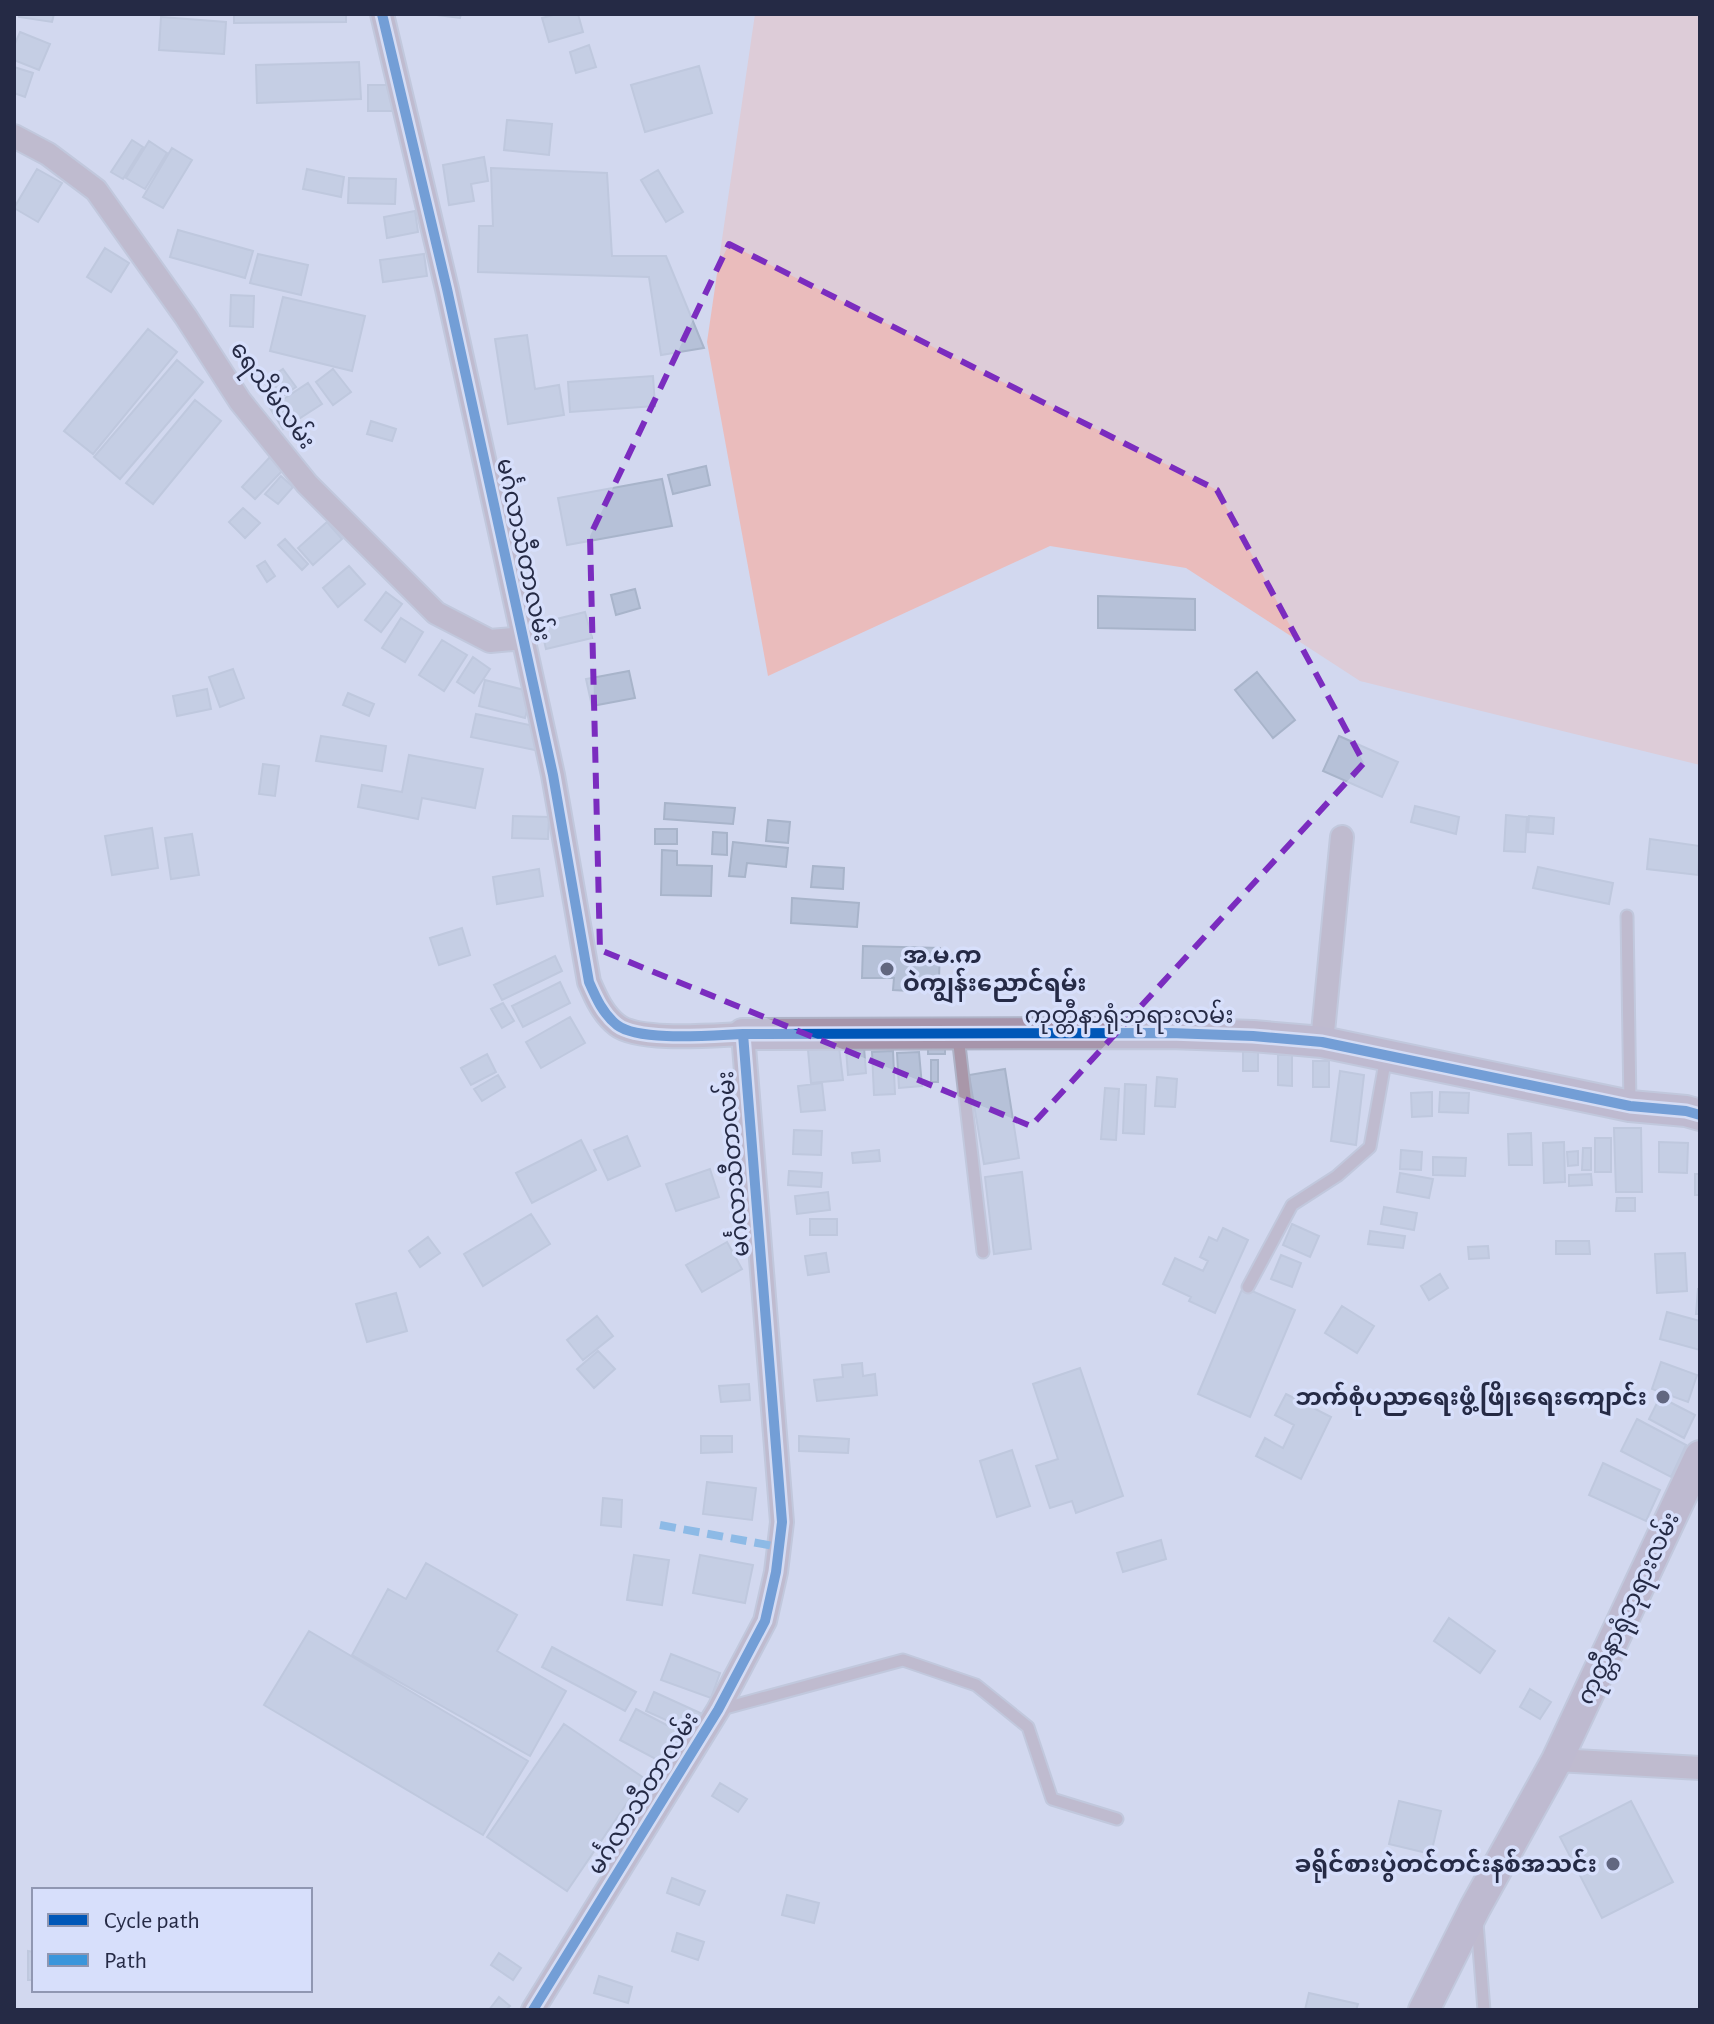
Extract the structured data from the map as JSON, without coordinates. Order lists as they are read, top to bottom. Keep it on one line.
{"streets":{"street":["ရေသိမ်လမ်း","မင်္ဂလာသီတာလမ်း","ကုတ္တီနာရုံဘုရားလမ်း"]},"crossings":[["ရေသိမ်လမ်း","မင်္ဂလာသီတာလမ်း"],["မင်္ဂလာသီတာလမ်း","ကုတ္တီနာရုံဘုရားလမ်း"]],"places":["အ.မ.က ဝဲကျွန်းညောင်ရမ်း","ဘက်စုံပညာရေးဖွံ့ဖြိုးရေးကျောင်း","ခရိုင်စားပွဲတင်တင်းနစ်အသင်း"],"legend":["Cycle path","Path"]}
